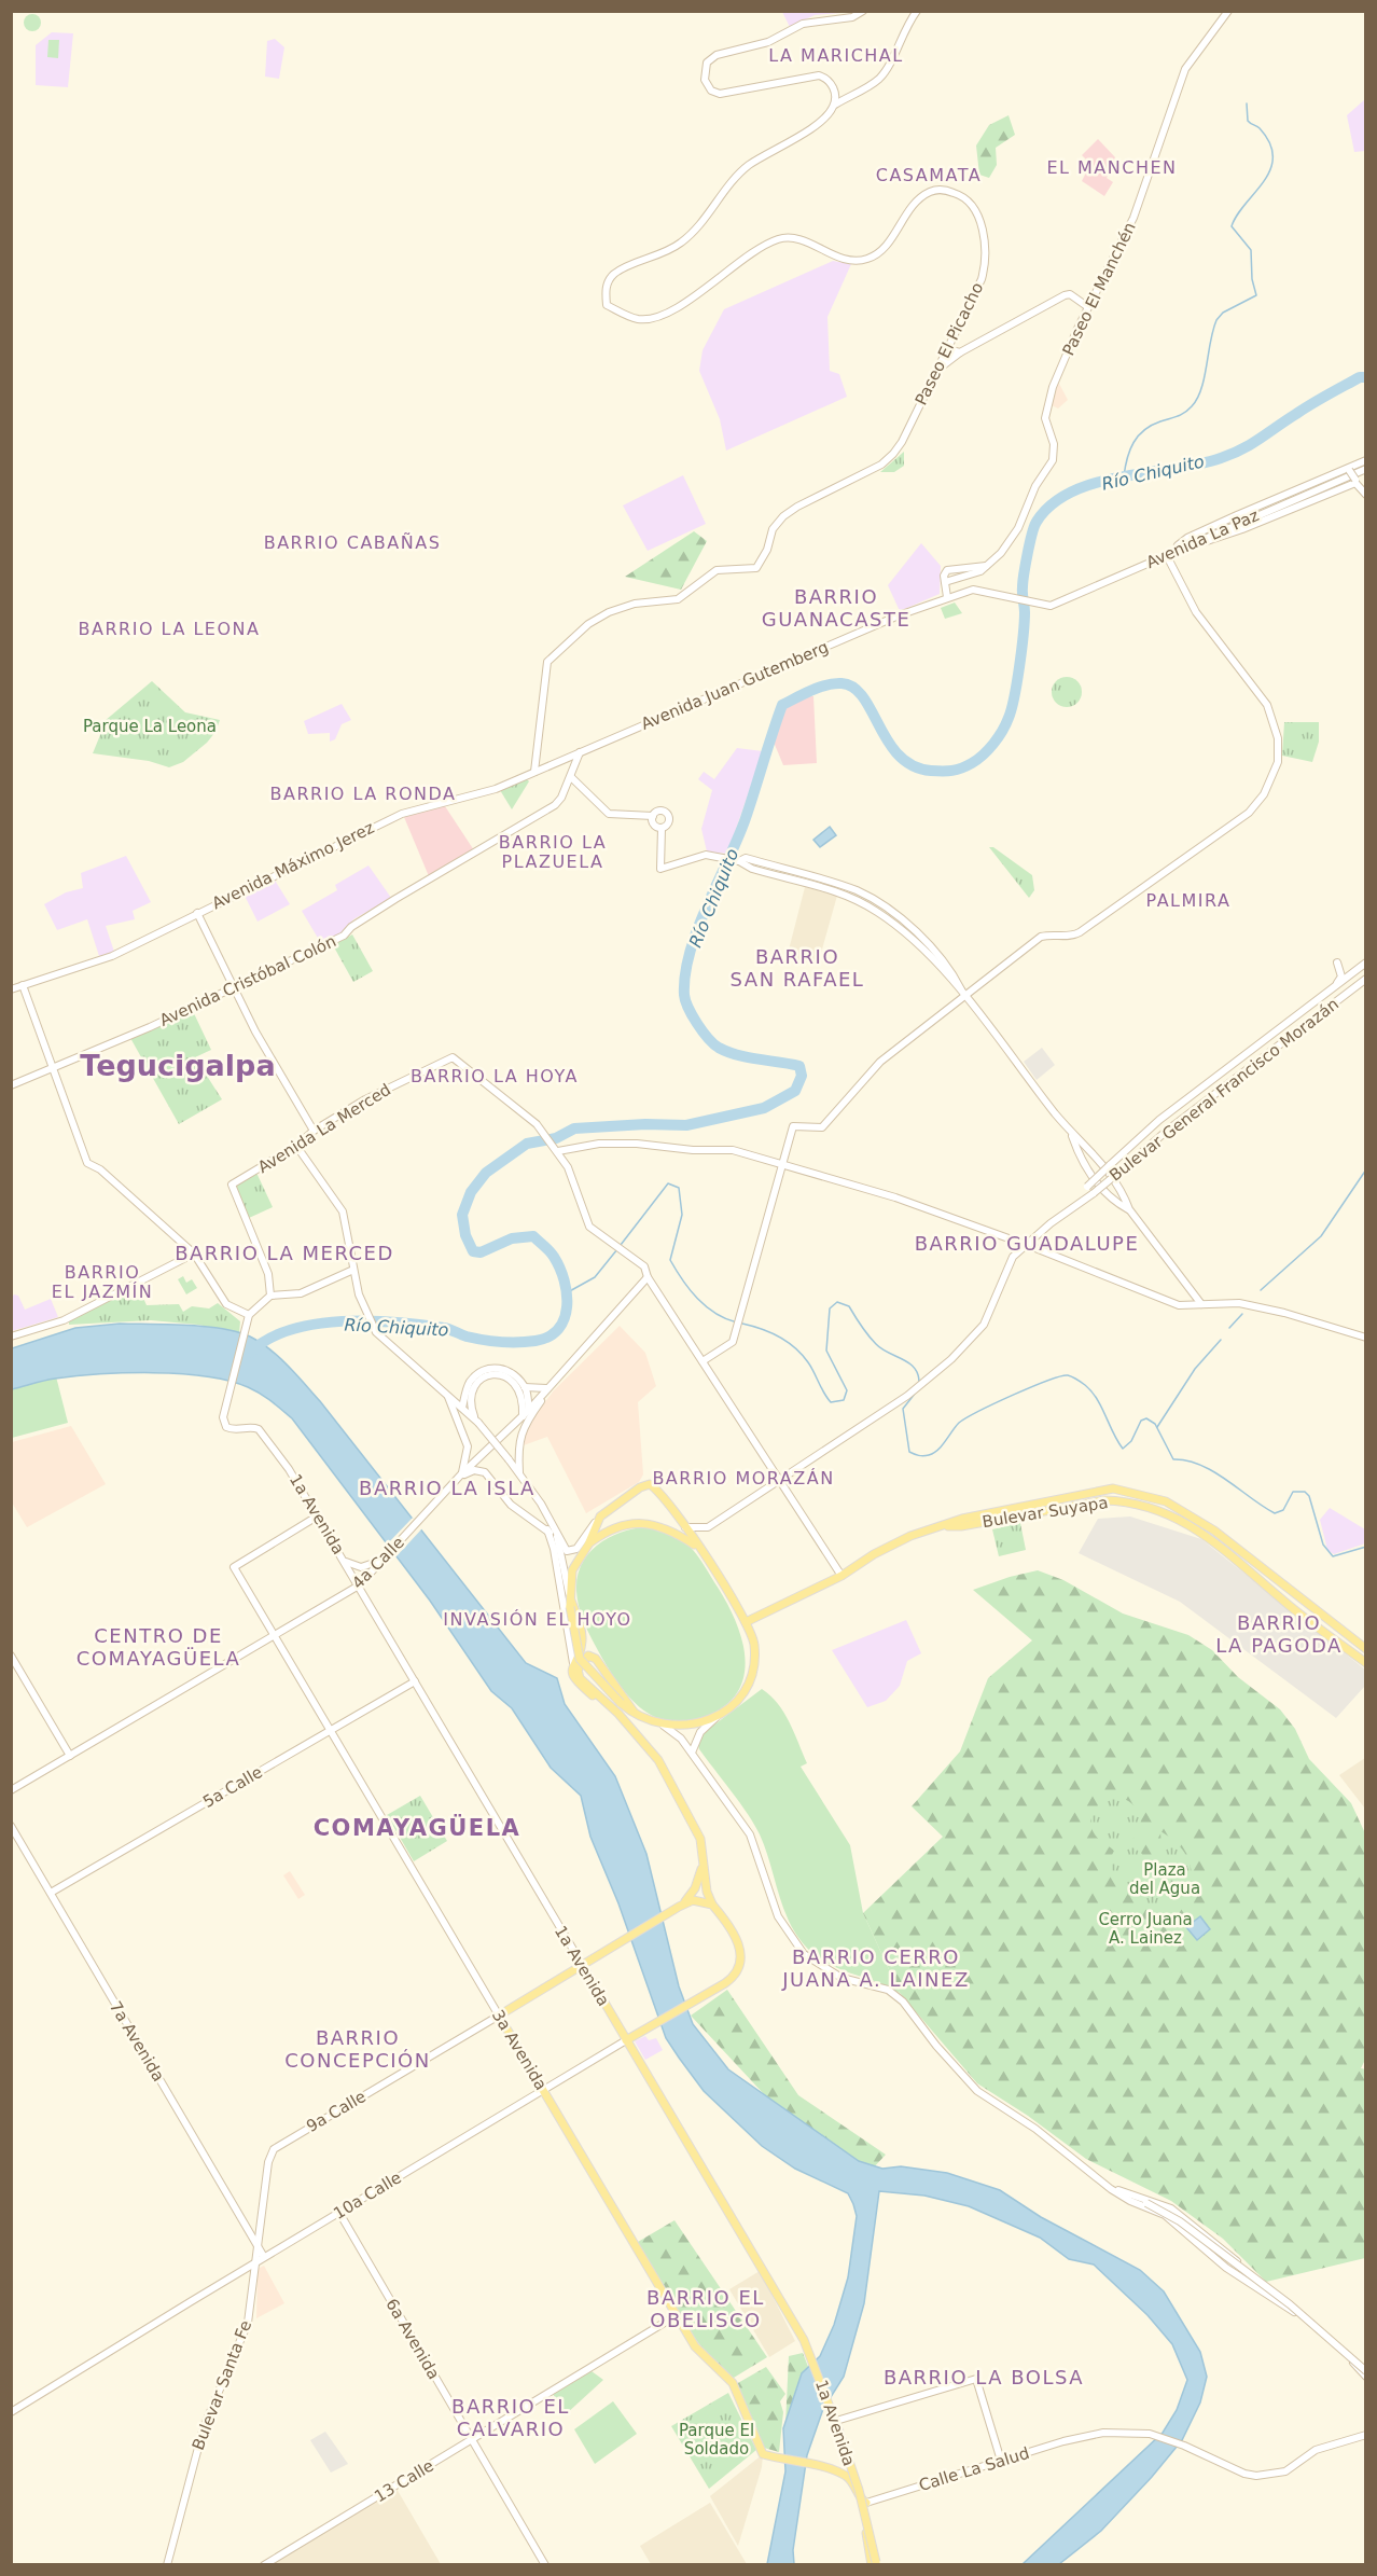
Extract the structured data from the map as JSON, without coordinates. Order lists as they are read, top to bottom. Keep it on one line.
{"streets":{"main road":["Bulevar Suyapa","1a Avenida","3a Avenida","9a Calle","10a Calle"],"street":["Paseo El Manchén","Paseo El Picacho","Avenida La Paz","Avenida Juan Gutemberg","Avenida Máximo Jerez","Avenida Cristóbal Colón","Bulevar General Francisco Morazán","Avenida La Merced","4a Calle","5a Calle","7a Avenida","6a Avenida","Bulevar Santa Fe","Calle La Salud","13 Calle"]},"crossings":[["Paseo El Picacho","Avenida Máximo Jerez"],["Avenida La Paz","Avenida Juan Gutemberg"],["Avenida Juan Gutemberg","Avenida Máximo Jerez"],["Avenida Juan Gutemberg","Avenida Cristóbal Colón"],["Avenida Máximo Jerez","Avenida Cristóbal Colón"],["1a Avenida","4a Calle"],["1a Avenida","5a Calle"],["1a Avenida","3a Avenida"],["1a Avenida","9a Calle"],["1a Avenida","10a Calle"],["4a Calle","3a Avenida"],["5a Calle","7a Avenida"],["5a Calle","3a Avenida"],["7a Avenida","10a Calle"],["7a Avenida","Bulevar Santa Fe"],["3a Avenida","9a Calle"],["3a Avenida","10a Calle"],["3a Avenida","13 Calle"],["9a Calle","Bulevar Santa Fe"],["10a Calle","6a Avenida"],["10a Calle","Bulevar Santa Fe"],["6a Avenida","13 Calle"]],"districts":["LA MARICHAL","EL MANCHEN","CASAMATA","BARRIO CABAÑAS","BARRIO GUANACASTE","BARRIO LA LEONA","BARRIO LA RONDA","BARRIO LA PLAZUELA","PALMIRA","BARRIO SAN RAFAEL","Tegucigalpa","BARRIO LA HOYA","BARRIO GUADALUPE","BARRIO LA MERCED","BARRIO EL JAZMÍN","BARRIO MORAZÁN","BARRIO LA ISLA","INVASIÓN EL HOYO","BARRIO LA PAGODA","CENTRO DE COMAYAGÜELA","COMAYAGÜELA","BARRIO CERRO JUANA A. LAINEZ","BARRIO CONCEPCIÓN","BARRIO EL OBELISCO","BARRIO LA BOLSA","BARRIO EL CALVARIO"],"water":["Río Chiquito"],"parks":["Parque La Leona","Plaza del Agua","Cerro Juana A. Lainez","Parque El Soldado"]}
